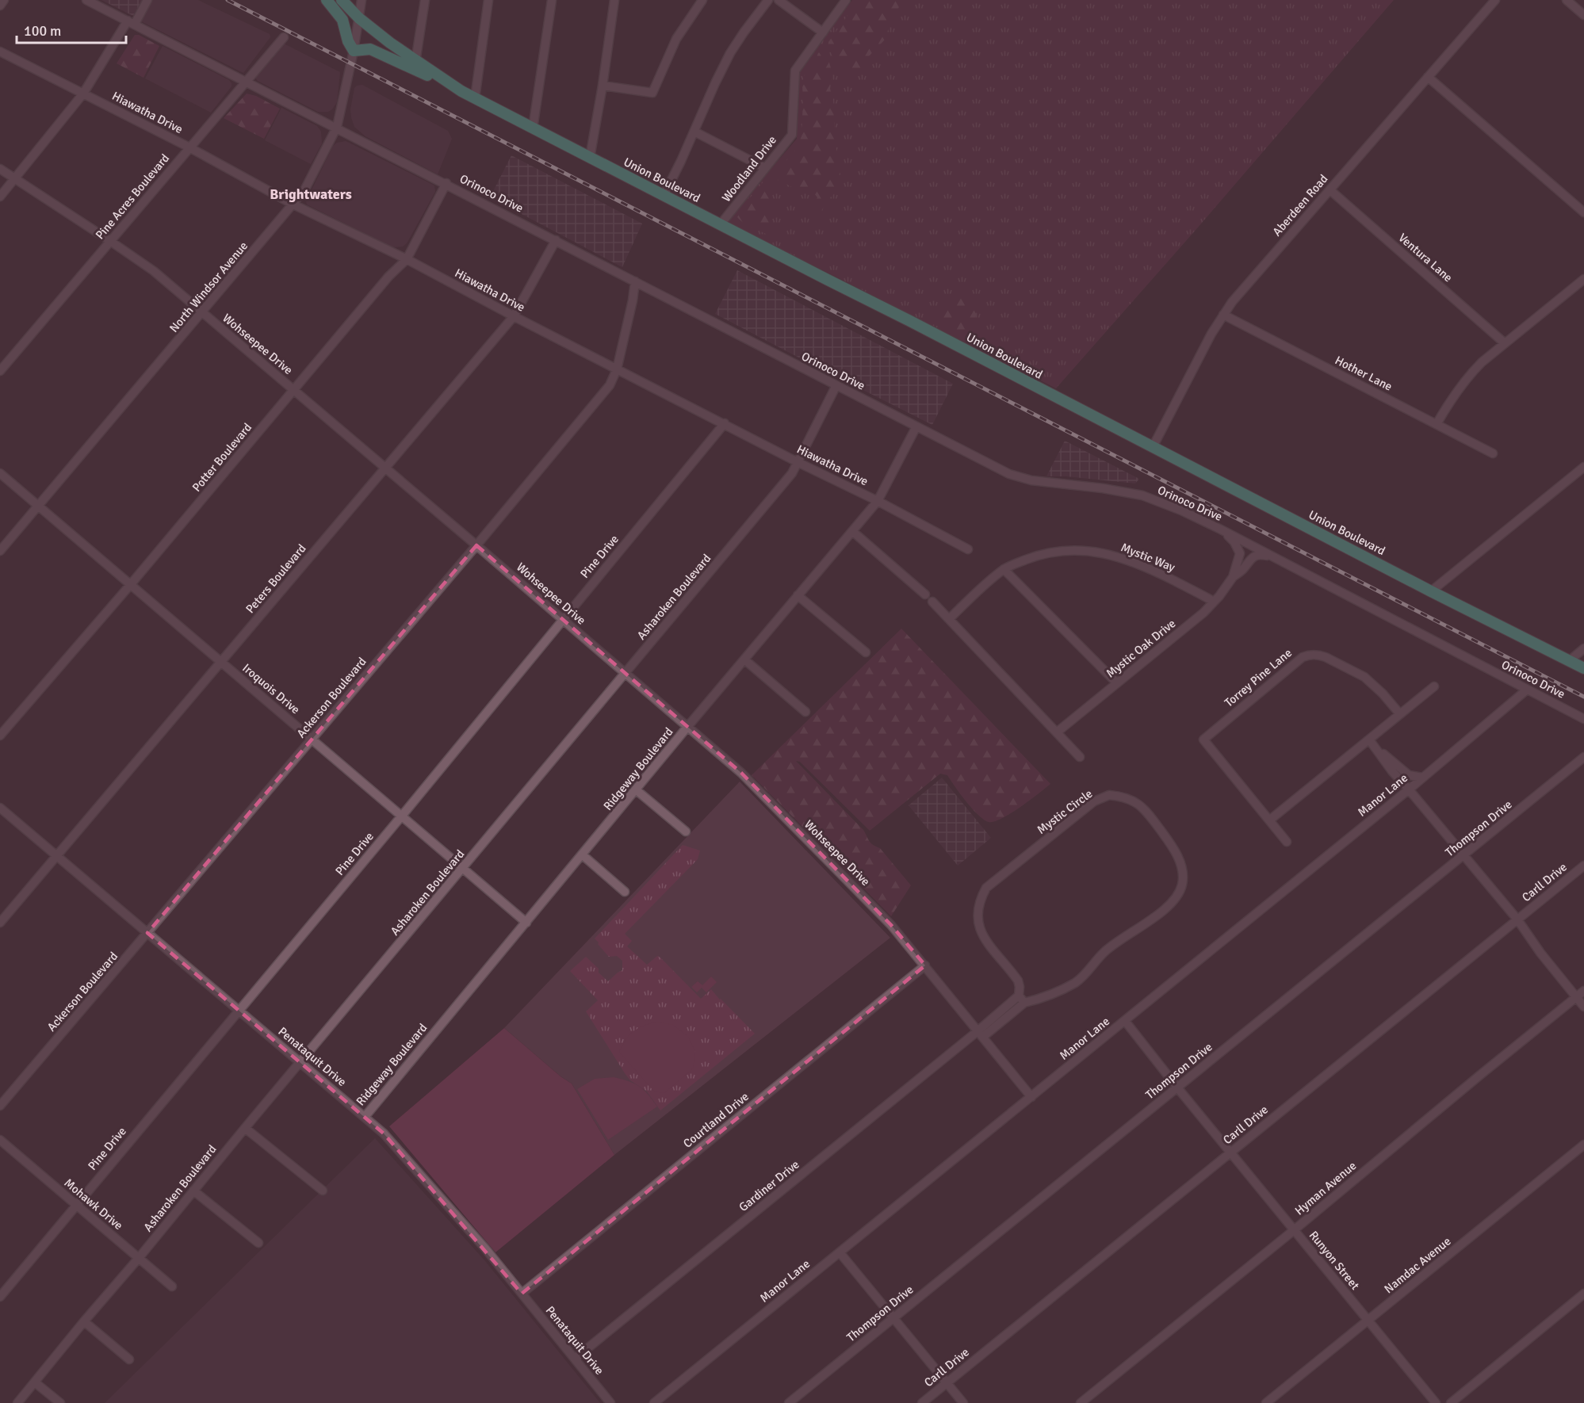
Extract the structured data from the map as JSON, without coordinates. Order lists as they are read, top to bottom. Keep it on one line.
{"streets":{"main road":["Union Boulevard"],"street":["Hiawatha Drive","Woodland Drive","Orinoco Drive","Pine Acres Boulevard","Aberdeen Road","Ventura Lane","North Windsor Avenue","Wohseepee Drive","Hother Lane","Potter Boulevard","Pine Drive","Mystic Way","Peters Boulevard","Asharoken Boulevard","Mystic Oak Drive","Torrey Pine Lane","Iroquois Drive","Ackerson Boulevard","Ridgeway Boulevard","Manor Lane","Mystic Circle","Thompson Drive","Carll Drive","Penataquit Drive","Courtland Drive","Gardiner Drive","Hyman Avenue","Mohawk Drive","Runyon Street","Namdac Avenue"]},"crossings":[["Hiawatha Drive","Pine Acres Boulevard"],["Hiawatha Drive","North Windsor Avenue"],["Hiawatha Drive","Potter Boulevard"],["Hiawatha Drive","Pine Drive"],["Hiawatha Drive","Peters Boulevard"],["Hiawatha Drive","Asharoken Boulevard"],["Hiawatha Drive","Ackerson Boulevard"],["Hiawatha Drive","Ridgeway Boulevard"],["Woodland Drive","Union Boulevard"],["Union Boulevard","Aberdeen Road"],["Union Boulevard","North Windsor Avenue"],["Orinoco Drive","Pine Acres Boulevard"],["Orinoco Drive","North Windsor Avenue"],["Orinoco Drive","Potter Boulevard"],["Orinoco Drive","Peters Boulevard"],["Orinoco Drive","Asharoken Boulevard"],["Orinoco Drive","Mystic Oak Drive"],["Orinoco Drive","Ackerson Boulevard"],["Orinoco Drive","Ridgeway Boulevard"],["Orinoco Drive","Manor Lane"],["Pine Acres Boulevard","Wohseepee Drive"],["Aberdeen Road","Ventura Lane"],["Aberdeen Road","Hother Lane"],["North Windsor Avenue","Wohseepee Drive"],["North Windsor Avenue","Iroquois Drive"],["Wohseepee Drive","Potter Boulevard"],["Wohseepee Drive","Pine Drive"],["Wohseepee Drive","Peters Boulevard"],["Wohseepee Drive","Asharoken Boulevard"],["Wohseepee Drive","Ackerson Boulevard"],["Wohseepee Drive","Ridgeway Boulevard"],["Wohseepee Drive","Manor Lane"],["Wohseepee Drive","Mystic Circle"],["Wohseepee Drive","Courtland Drive"],["Wohseepee Drive","Gardiner Drive"],["Potter Boulevard","Iroquois Drive"],["Pine Drive","Iroquois Drive"],["Pine Drive","Penataquit Drive"],["Pine Drive","Mohawk Drive"],["Mystic Way","Mystic Oak Drive"],["Peters Boulevard","Iroquois Drive"],["Peters Boulevard","Penataquit Drive"],["Asharoken Boulevard","Iroquois Drive"],["Asharoken Boulevard","Penataquit Drive"],["Asharoken Boulevard","Mohawk Drive"],["Iroquois Drive","Ackerson Boulevard"],["Iroquois Drive","Ridgeway Boulevard"],["Ackerson Boulevard","Penataquit Drive"],["Ridgeway Boulevard","Penataquit Drive"],["Manor Lane","Runyon Street"],["Mystic Circle","Gardiner Drive"],["Thompson Drive","Runyon Street"],["Carll Drive","Runyon Street"],["Penataquit Drive","Courtland Drive"],["Penataquit Drive","Gardiner Drive"],["Hyman Avenue","Runyon Street"],["Runyon Street","Namdac Avenue"]],"districts":["Brightwaters"],"scale_bar":"100 m"}
